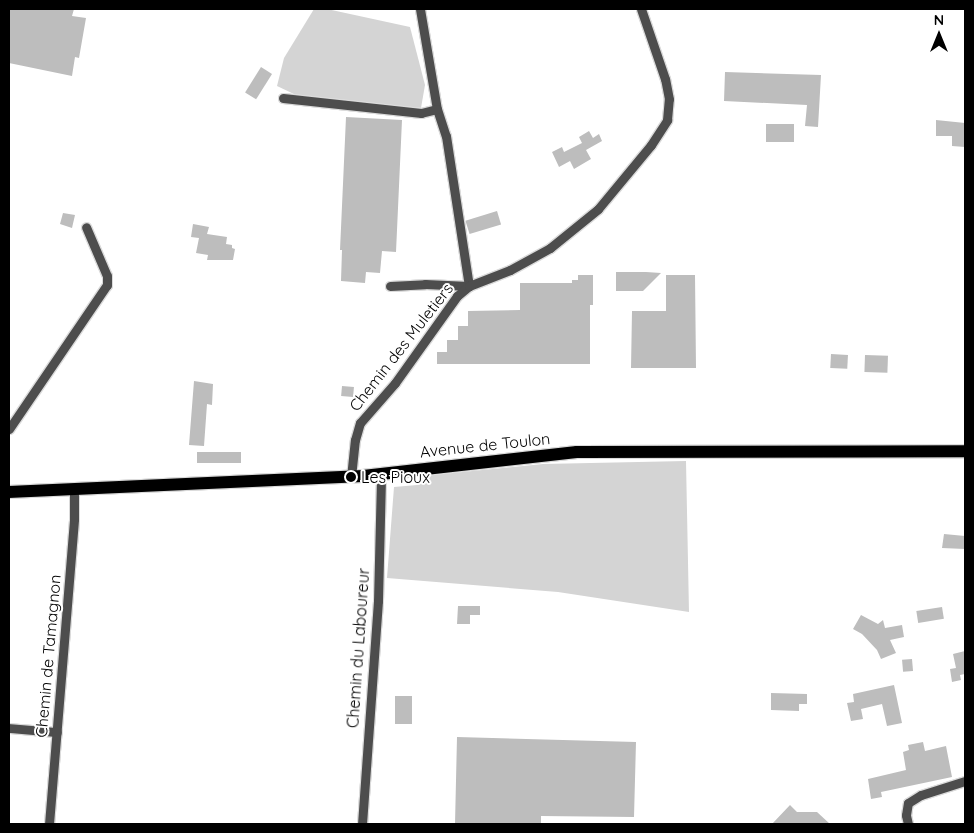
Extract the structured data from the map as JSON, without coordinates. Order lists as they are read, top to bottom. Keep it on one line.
{"streets":{"main road":["Avenue de Toulon"],"street":["Chemin des Muletiers","Chemin du Laboureur","Chemin de Tamagnon"]},"crossings":[["Chemin des Muletiers","Avenue de Toulon"],["Avenue de Toulon","Chemin du Laboureur"],["Avenue de Toulon","Chemin de Tamagnon"]],"places":["Les Pioux"],"north":"top"}
